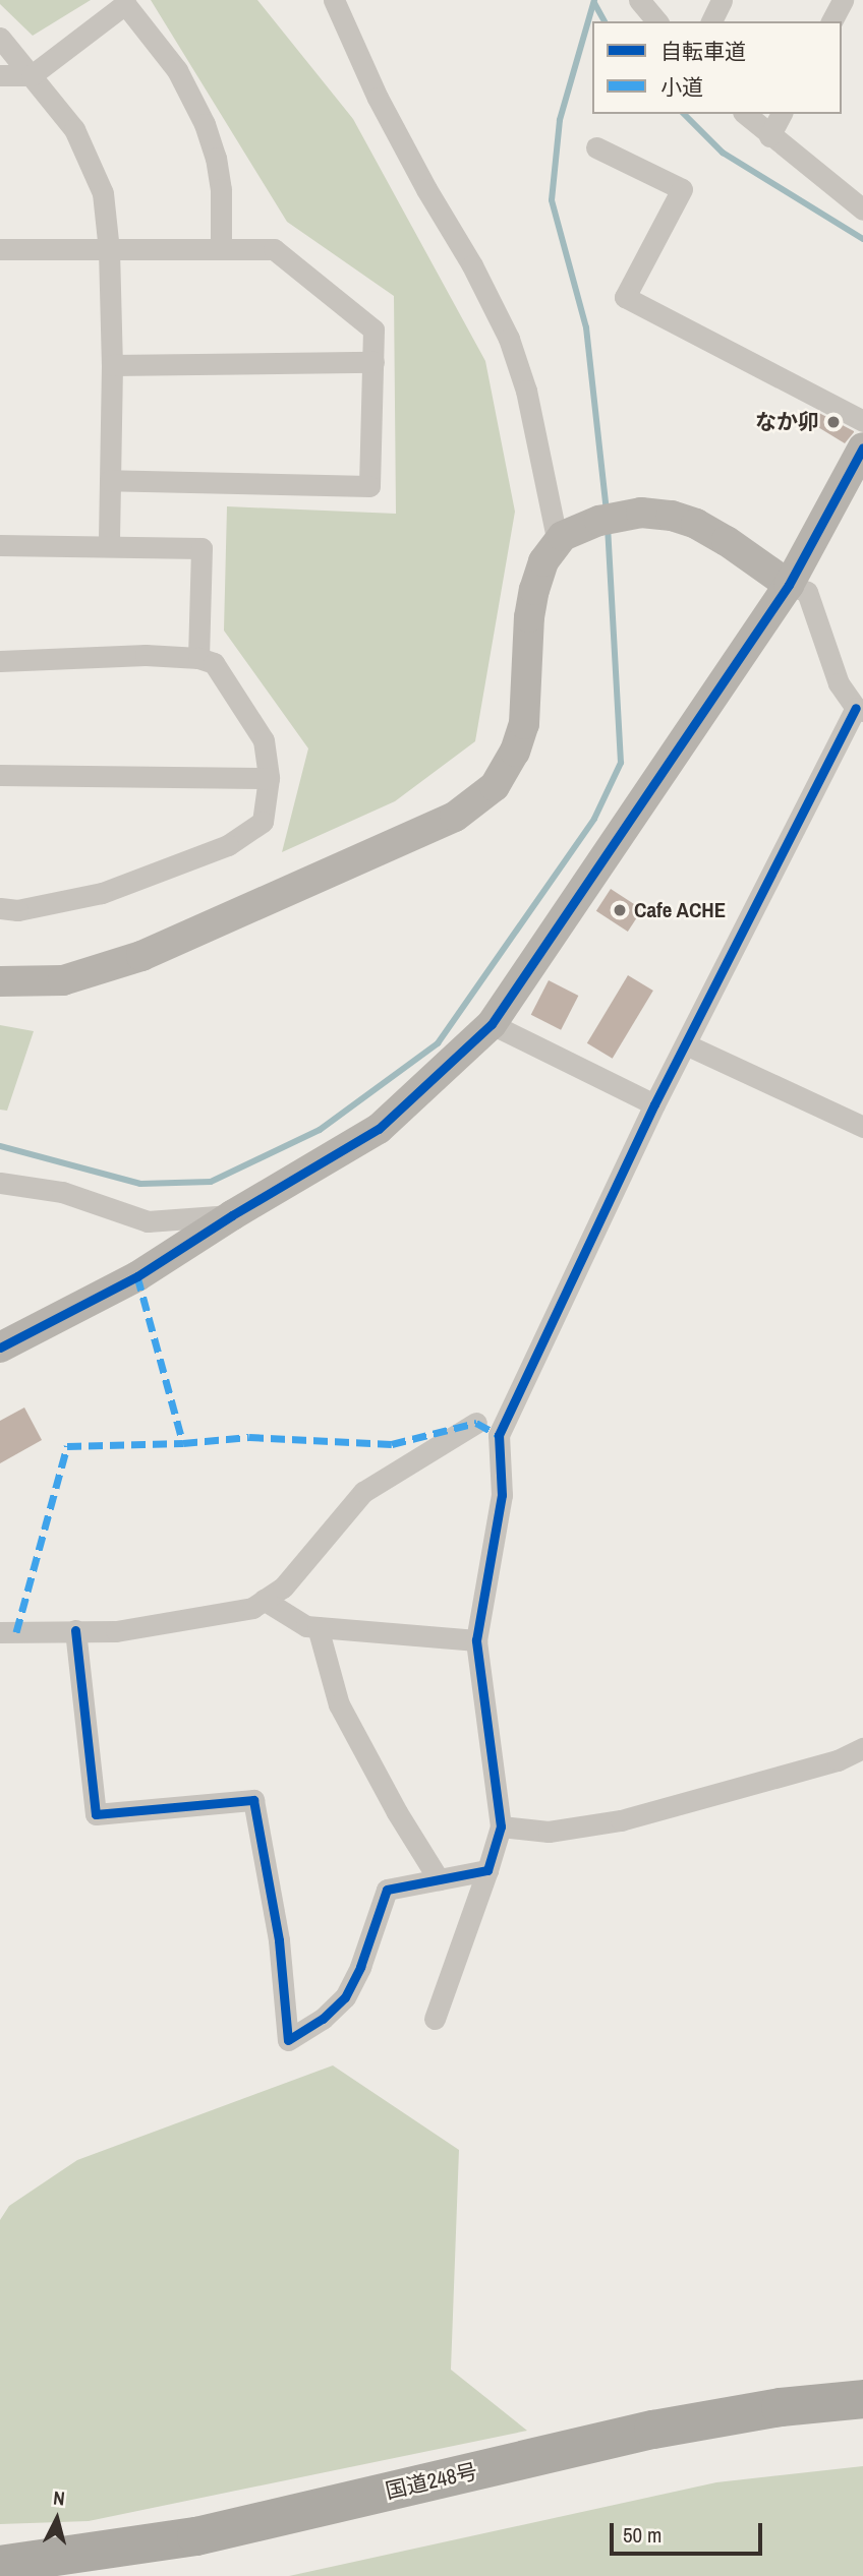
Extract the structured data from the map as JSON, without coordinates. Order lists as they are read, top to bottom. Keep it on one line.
{"streets":{"highway":["国道248号"]},"places":["なか卯","Cafe ACHE"],"legend":["自転車道","小道"],"scale_bar":"50 m","north":"top"}
